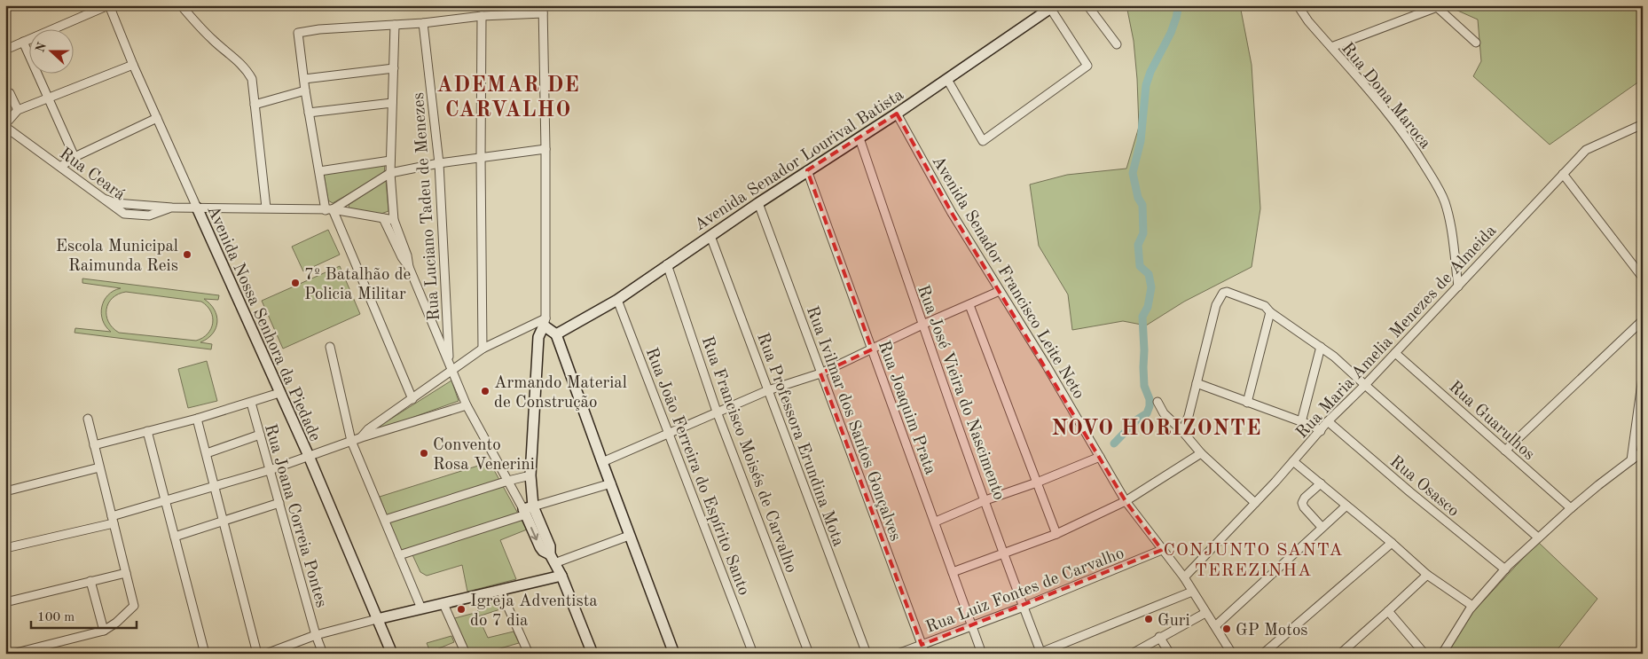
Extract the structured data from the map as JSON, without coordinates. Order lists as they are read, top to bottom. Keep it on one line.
{"streets":{"street":["Rua Dona Maroca","Avenida Senador Lourival Batista","Rua Ceará","Rua Luciano Tadeu de Menezes","Avenida Senador Francisco Leite Neto","Avenida Nossa Senhora da Piedade","Rua Maria Amelia Menezes de Almeida","Rua José Vieira do Nascimento","Rua Joaquim Prata","Rua Guarulhos","Rua Ivilmar dos Santos Gonçalves","Rua Professora Erundina Mota","Rua Francisco Moisés de Carvalho","Rua João Ferreira do Espírito Santo","Rua Osasco","Rua Joana Correia Pontes","Rua Luiz Fontes de Carvalho"]},"crossings":[["Rua Dona Maroca","Rua Maria Amelia Menezes de Almeida"],["Avenida Senador Lourival Batista","Avenida Senador Francisco Leite Neto"],["Avenida Senador Lourival Batista","Rua José Vieira do Nascimento"],["Avenida Senador Lourival Batista","Rua Joaquim Prata"],["Avenida Senador Lourival Batista","Rua Ivilmar dos Santos Gonçalves"],["Avenida Senador Lourival Batista","Rua Professora Erundina Mota"],["Avenida Senador Lourival Batista","Rua Francisco Moisés de Carvalho"],["Avenida Senador Lourival Batista","Rua João Ferreira do Espírito Santo"],["Rua Ceará","Avenida Nossa Senhora da Piedade"],["Avenida Senador Francisco Leite Neto","Rua Maria Amelia Menezes de Almeida"],["Avenida Senador Francisco Leite Neto","Rua Luiz Fontes de Carvalho"],["Rua Maria Amelia Menezes de Almeida","Rua Guarulhos"],["Rua Maria Amelia Menezes de Almeida","Rua Osasco"],["Rua José Vieira do Nascimento","Rua Luiz Fontes de Carvalho"],["Rua Joaquim Prata","Rua Luiz Fontes de Carvalho"],["Rua Ivilmar dos Santos Gonçalves","Rua Luiz Fontes de Carvalho"]],"districts":["ADEMAR DE CARVALHO","NOVO HORIZONTE","CONJUNTO SANTA TEREZINHA"],"places":["Escola Municipal Raimunda Reis","7º Batalhão de Policia Militar","Armando Material de Construção","Convento Rosa Venerini","Igreja Adventista do 7 dia","Guri","GP Motos"],"scale_bar":"100 m","north":"left"}
